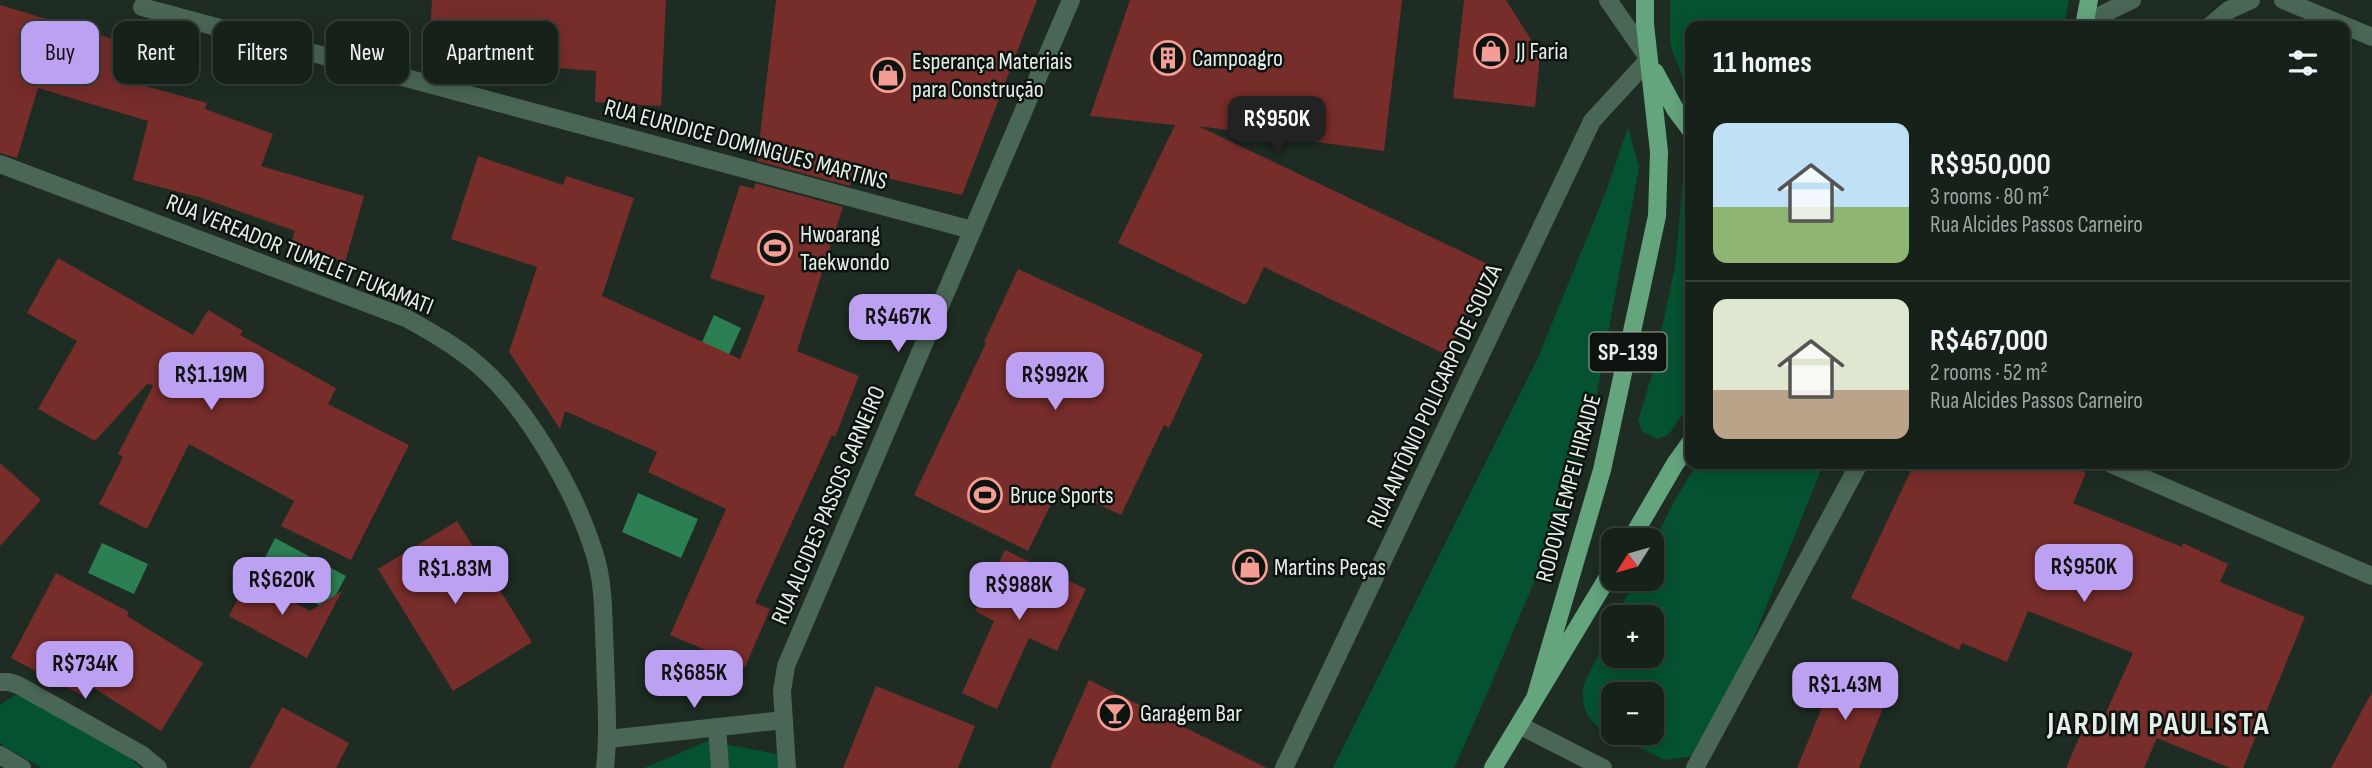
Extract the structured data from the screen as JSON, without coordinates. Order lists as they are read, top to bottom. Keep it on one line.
{"streets":{"main road":["SP-139","RODOVIA EMPEI HIRAIDE"],"street":["RUA EURIDICE DOMINGUES MARTINS","RUA VEREADOR TUMELET FUKAMATI","RUA ANTÔNIO POLICARPO DE SOUZA","RUA ALCIDES PASSOS CARNEIRO"]},"crossings":[["RUA EURIDICE DOMINGUES MARTINS","RUA ALCIDES PASSOS CARNEIRO"],["RUA ANTÔNIO POLICARPO DE SOUZA","RODOVIA EMPEI HIRAIDE"]],"districts":["JARDIM PAULISTA"],"places":{"shop":["JJ Faria","Esperança Materiais para Construção","Martins Peças"],"building":["Campoagro"],"sports":["Hwoarang Taekwondo","Bruce Sports"],"bar":["Garagem Bar"]},"north":"bottom left","page":{"chip":["Buy","Rent","Filters","New","Apartment"],"heading":"11 homes","price":["R$950K","R$467K","R$1.19M","R$992K","R$950K","R$1.83M","R$620K","R$988K","R$734K","R$685K","R$1.43M"],"list":[{"name":"R$950,000","note":"3 rooms · 80 m² · Rua Alcides Passos Carneiro"},{"name":"R$467,000","note":"2 rooms · 52 m² · Rua Alcides Passos Carneiro"}],"map_buttons":["+","−"]}}
